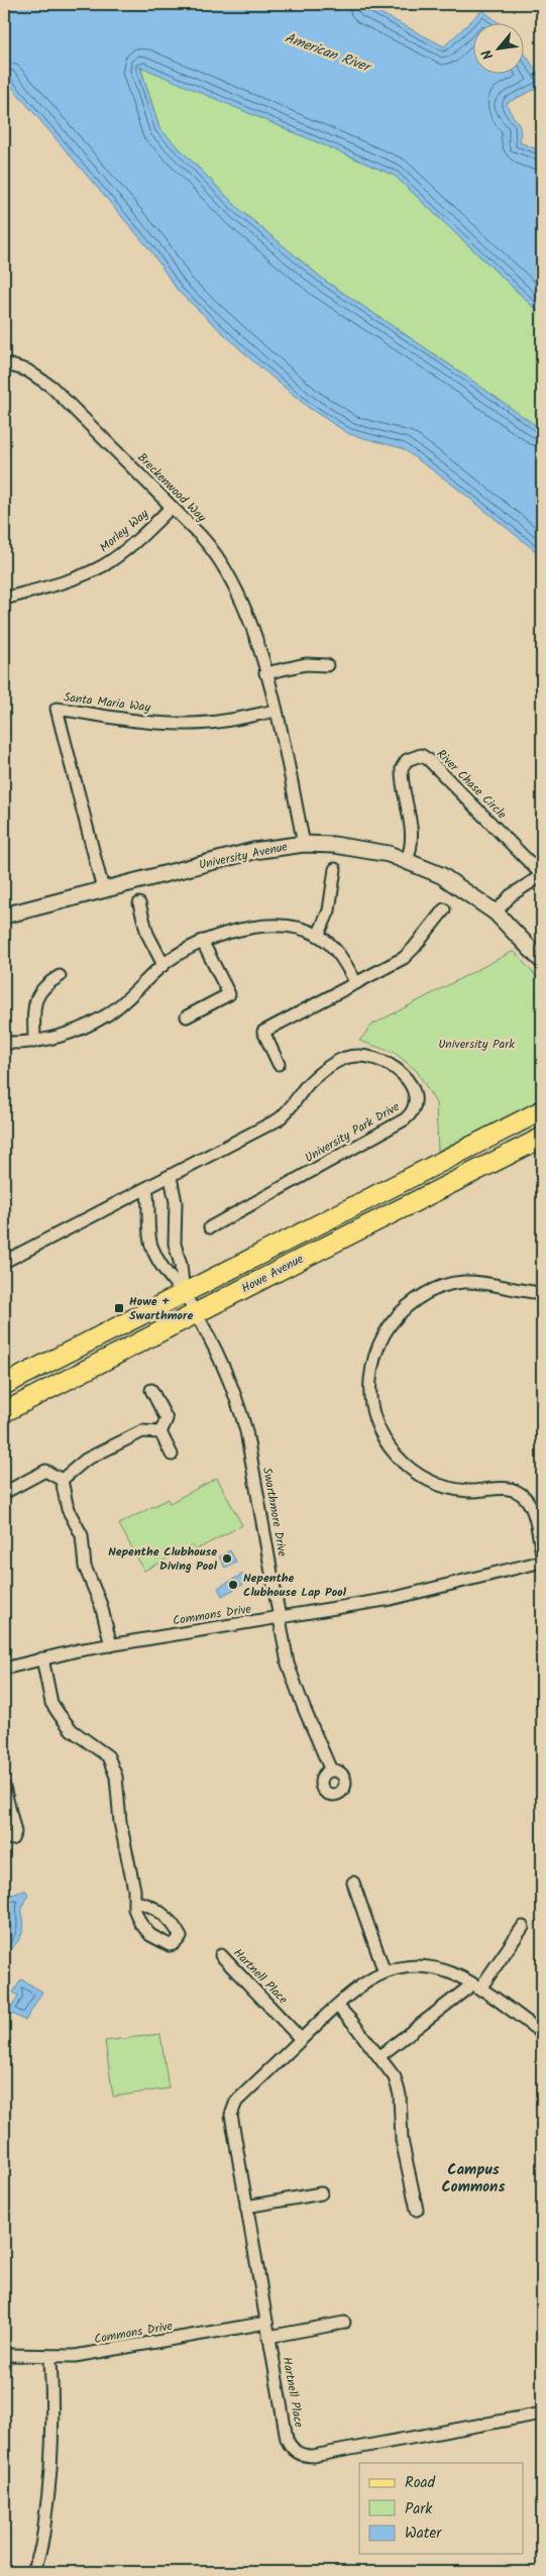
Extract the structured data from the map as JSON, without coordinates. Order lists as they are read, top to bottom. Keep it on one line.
{"streets":{"main road":["Howe Avenue"],"street":["Breckenwood Way","Morley Way","Santa Maria Way","River Chase Circle","University Avenue","University Park Drive","Swarthmore Drive","Commons Drive","Hartnell Place"]},"crossings":[["Breckenwood Way","Morley Way"],["Breckenwood Way","Santa Maria Way"],["Breckenwood Way","University Avenue"],["Santa Maria Way","University Avenue"],["River Chase Circle","University Avenue"],["Howe Avenue","Swarthmore Drive"],["Swarthmore Drive","Commons Drive"],["Commons Drive","Hartnell Place"]],"districts":["Campus Commons"],"water":["American River"],"parks":["University Park"],"places":{"transit":["Howe + Swarthmore"],"other":["Nepenthe Clubhouse Diving Pool","Nepenthe Clubhouse Lap Pool"]},"legend":["Road","Park","Water"],"north":"bottom left"}
